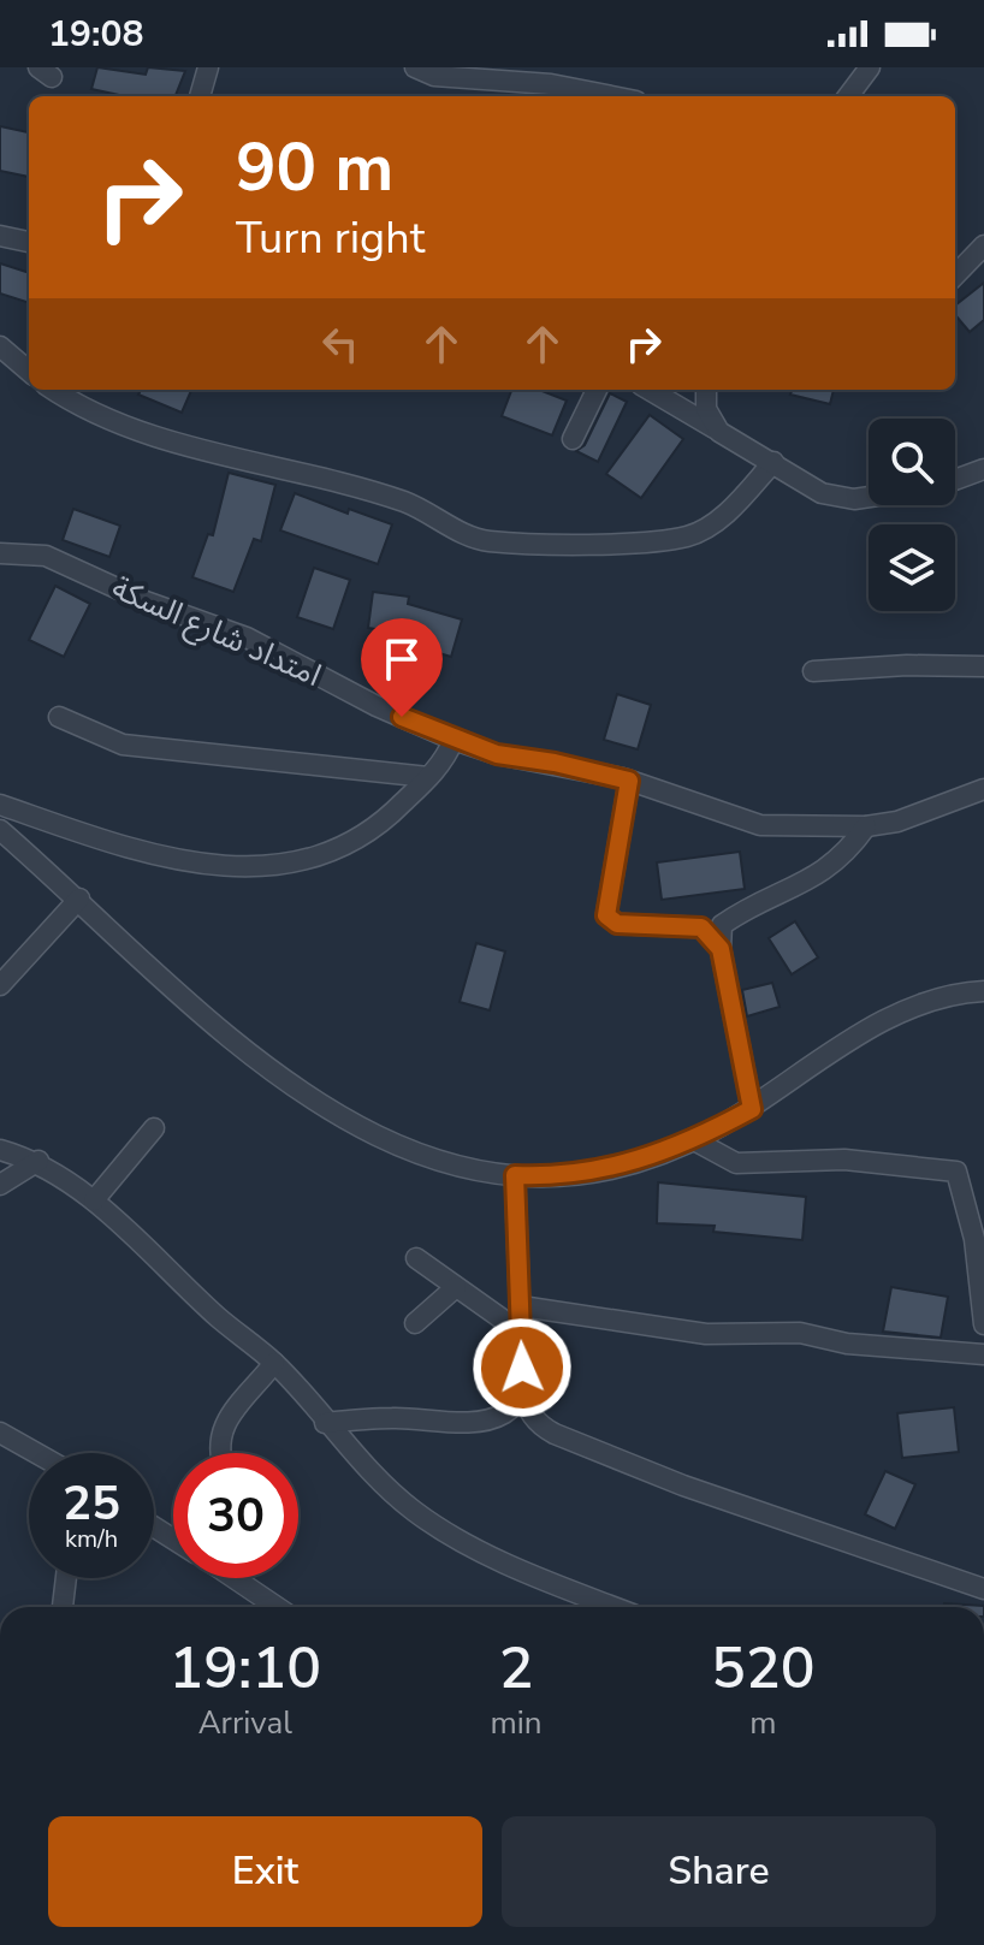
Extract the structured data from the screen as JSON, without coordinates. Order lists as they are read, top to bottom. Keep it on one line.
{"streets":{"street":["امتداد شارع السكة"]},"page":{"status":"19:08","turn":["90 m","Turn right"],"speed":"25 km/h","limit":"30","eta":["19:10","Arrival","2","min","520","m"],"buttons":["Exit","Share"]}}
